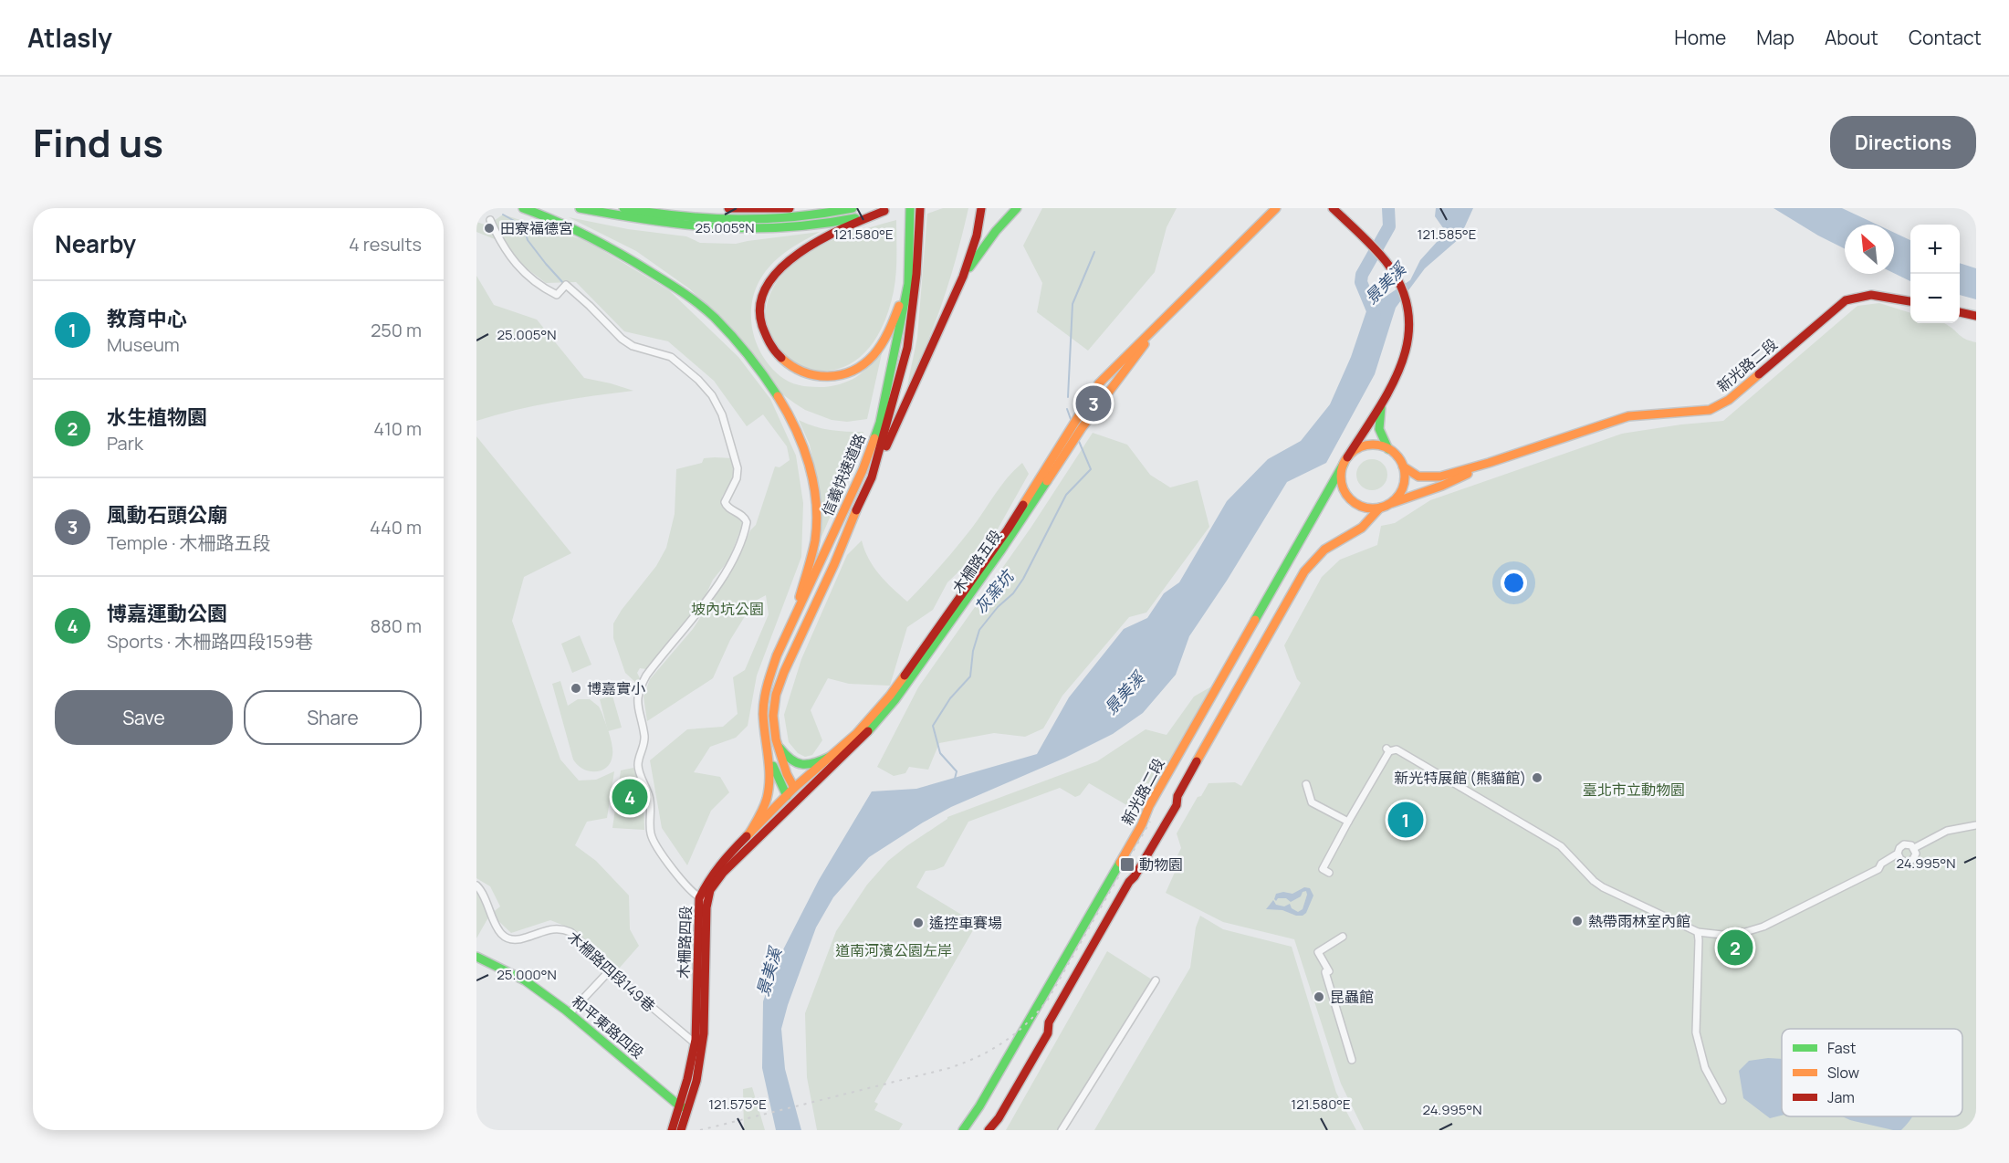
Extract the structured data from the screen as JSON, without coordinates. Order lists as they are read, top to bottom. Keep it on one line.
{"streets":{"main road":["新光路二段","信義快速道路","木柵路五段","木柵路四段","和平東路四段"],"street":["木柵路四段149巷"]},"crossings":[["木柵路五段","木柵路四段"],["木柵路四段","木柵路四段149巷"],["木柵路四段","和平東路四段"]],"water":["景美溪","灰窯坑"],"parks":["坡內坑公園","臺北市立動物園","道南河濱公園左岸"],"places":{"other":["田寮福德宮","博嘉實小","新光特展館 (熊貓館)","熱帶雨林室內館","遙控車賽場","昆蟲館"],"transit":["動物園"]},"legend":["Fast","Slow","Jam"],"north":"top left","page":{"header":"Atlasly","nav":["Home","Map","About","Contact"],"title":"Find us","buttons":["Directions",["Save","Share"]],"heading":["Nearby","4 results"],"map_buttons":["+","−"],"list":[{"mark":"1","name":"教育中心","note":"Museum","value":"250 m"},{"mark":"2","name":"水生植物園","note":"Park","value":"410 m"},{"mark":"3","name":"風動石頭公廟","note":"Temple · 木柵路五段","value":"440 m"},{"mark":"4","name":"博嘉運動公園","note":"Sports · 木柵路四段159巷","value":"880 m"}],"pins":["3","4","1","2"]},"coordinates":["25.005°N","121.580°E","121.585°E","24.995°N","25.000°N","121.575°E"]}
